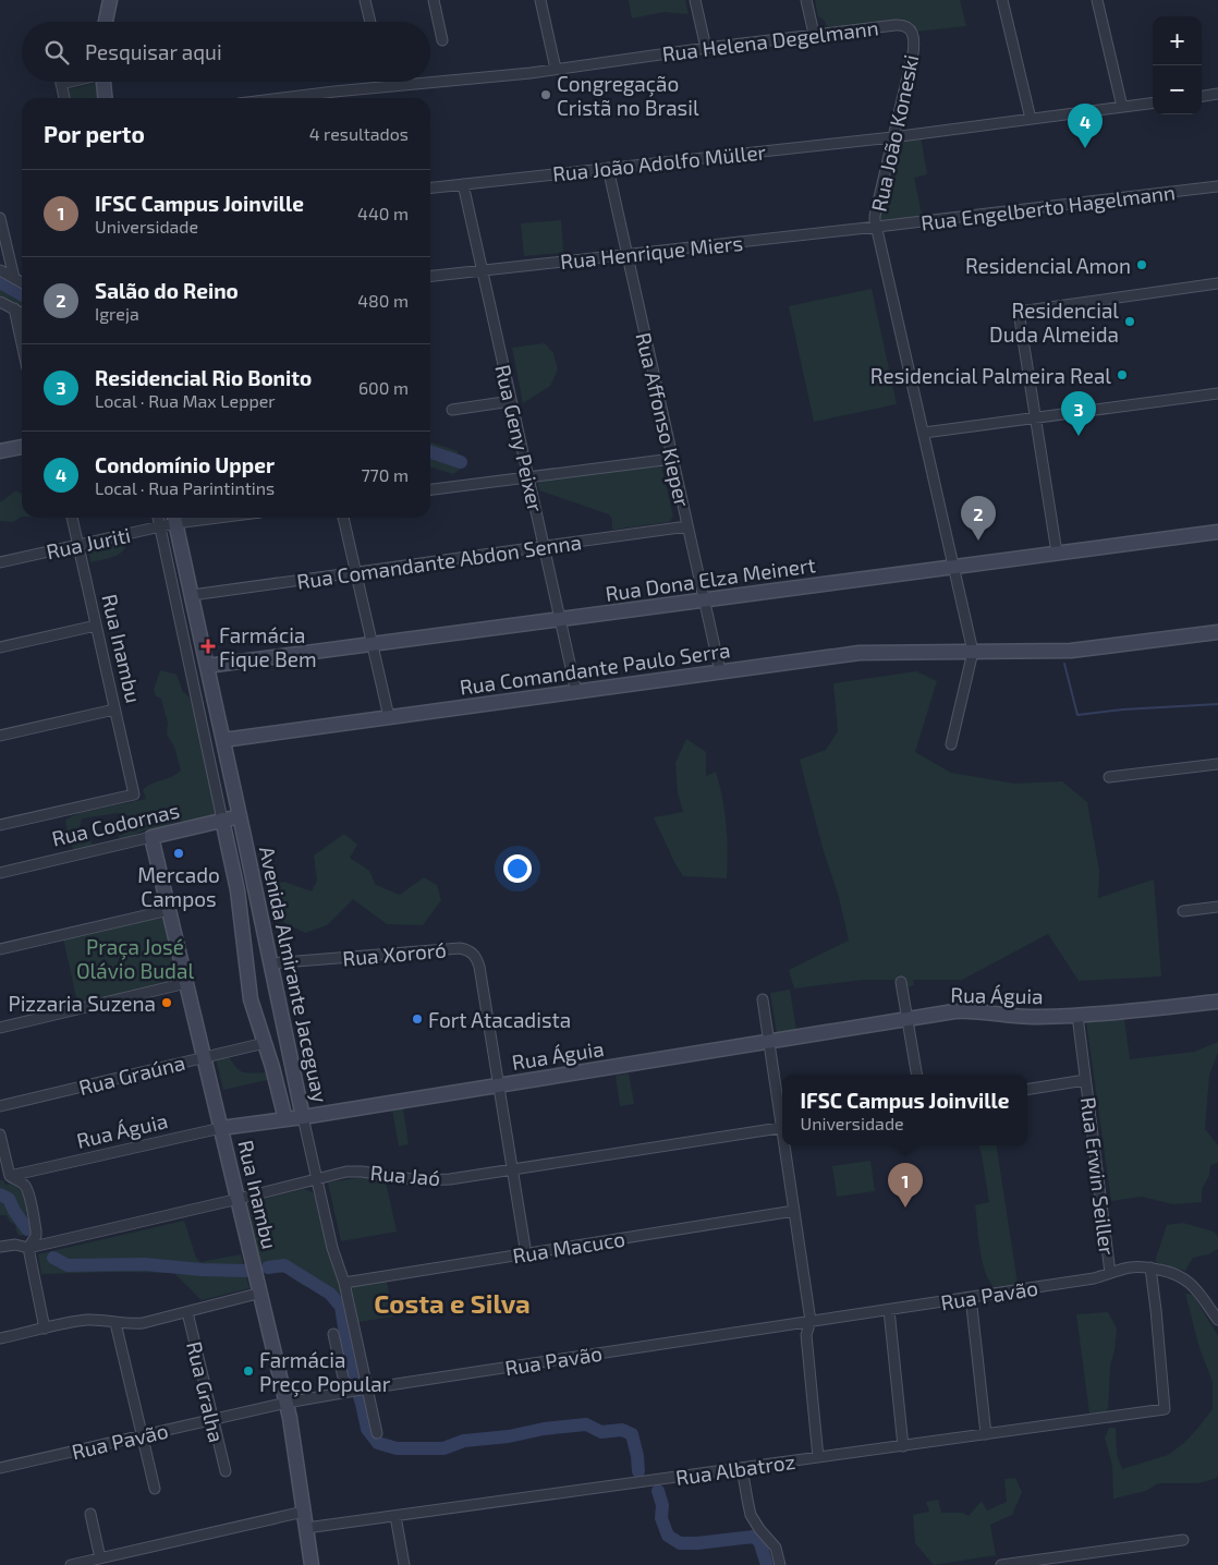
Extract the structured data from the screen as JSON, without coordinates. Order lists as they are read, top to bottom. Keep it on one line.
{"streets":{"street":["Rua Helena Degelmann","Rua João Koneski","Rua João Adolfo Müller","Rua Engelberto Hagelmann","Rua Henrique Miers","Rua Affonso Kieper","Rua Geny Peixer","Rua Juriti","Rua Comandante Abdon Senna","Rua Dona Elza Meinert","Rua Inambu","Rua Comandante Paulo Serra","Rua Codornas","Rua Xororó","Avenida Almirante Jaceguay","Rua Águia","Rua Graúna","Rua Jaó","Rua Erwin Seiller","Rua Macuco","Rua Pavão","Rua Gralha","Rua Albatroz"]},"crossings":[["Rua Helena Degelmann","Rua João Koneski"],["Rua João Koneski","Rua João Adolfo Müller"],["Rua João Koneski","Rua Engelberto Hagelmann"],["Rua João Koneski","Rua Henrique Miers"],["Rua João Koneski","Rua Dona Elza Meinert"],["Rua João Koneski","Rua Comandante Paulo Serra"],["Rua João Adolfo Müller","Rua Affonso Kieper"],["Rua João Adolfo Müller","Rua Geny Peixer"],["Rua Engelberto Hagelmann","Rua Henrique Miers"],["Rua Henrique Miers","Rua Affonso Kieper"],["Rua Henrique Miers","Rua Geny Peixer"],["Rua Affonso Kieper","Rua Comandante Abdon Senna"],["Rua Affonso Kieper","Rua Dona Elza Meinert"],["Rua Affonso Kieper","Rua Comandante Paulo Serra"],["Rua Geny Peixer","Rua Comandante Abdon Senna"],["Rua Geny Peixer","Rua Dona Elza Meinert"],["Rua Geny Peixer","Rua Comandante Paulo Serra"],["Rua Juriti","Rua Inambu"],["Rua Juriti","Avenida Almirante Jaceguay"],["Rua Comandante Abdon Senna","Avenida Almirante Jaceguay"],["Rua Dona Elza Meinert","Avenida Almirante Jaceguay"],["Rua Inambu","Rua Codornas"],["Rua Inambu","Rua Águia"],["Rua Inambu","Rua Graúna"],["Rua Inambu","Rua Jaó"],["Rua Inambu","Rua Pavão"],["Rua Inambu","Rua Albatroz"],["Rua Comandante Paulo Serra","Avenida Almirante Jaceguay"],["Rua Codornas","Avenida Almirante Jaceguay"],["Rua Xororó","Avenida Almirante Jaceguay"],["Rua Xororó","Rua Águia"],["Rua Xororó","Rua Jaó"],["Rua Xororó","Rua Macuco"],["Avenida Almirante Jaceguay","Rua Águia"],["Avenida Almirante Jaceguay","Rua Graúna"],["Avenida Almirante Jaceguay","Rua Jaó"],["Avenida Almirante Jaceguay","Rua Macuco"],["Avenida Almirante Jaceguay","Rua Pavão"],["Rua Águia","Rua Erwin Seiller"],["Rua Erwin Seiller","Rua Pavão"],["Rua Erwin Seiller","Rua Albatroz"],["Rua Pavão","Rua Gralha"]],"districts":["Costa e Silva"],"parks":["Praça José Olávio Budal"],"places":{"other":["Congregação Cristã no Brasil","Residencial Amon","Residencial Duda Almeida","Residencial Palmeira Real","Mercado Campos","Pizzaria Suzena","Fort Atacadista","Farmácia Preço Popular"],"health":["Farmácia Fique Bem"]},"page":{"map_buttons":["+","−"],"search":"Pesquisar aqui","heading":["Por perto","4 resultados"],"pins":["4","3","2","1"],"list":[{"mark":"1","name":"IFSC Campus Joinville","note":"Universidade","value":"440 m"},{"mark":"2","name":"Salão do Reino","note":"Igreja","value":"480 m"},{"mark":"3","name":"Residencial Rio Bonito","note":"Local · Rua Max Lepper","value":"600 m"},{"mark":"4","name":"Condomínio Upper","note":"Local · Rua Parintintins","value":"770 m"}],"popup":["IFSC Campus Joinville","Universidade"]}}
